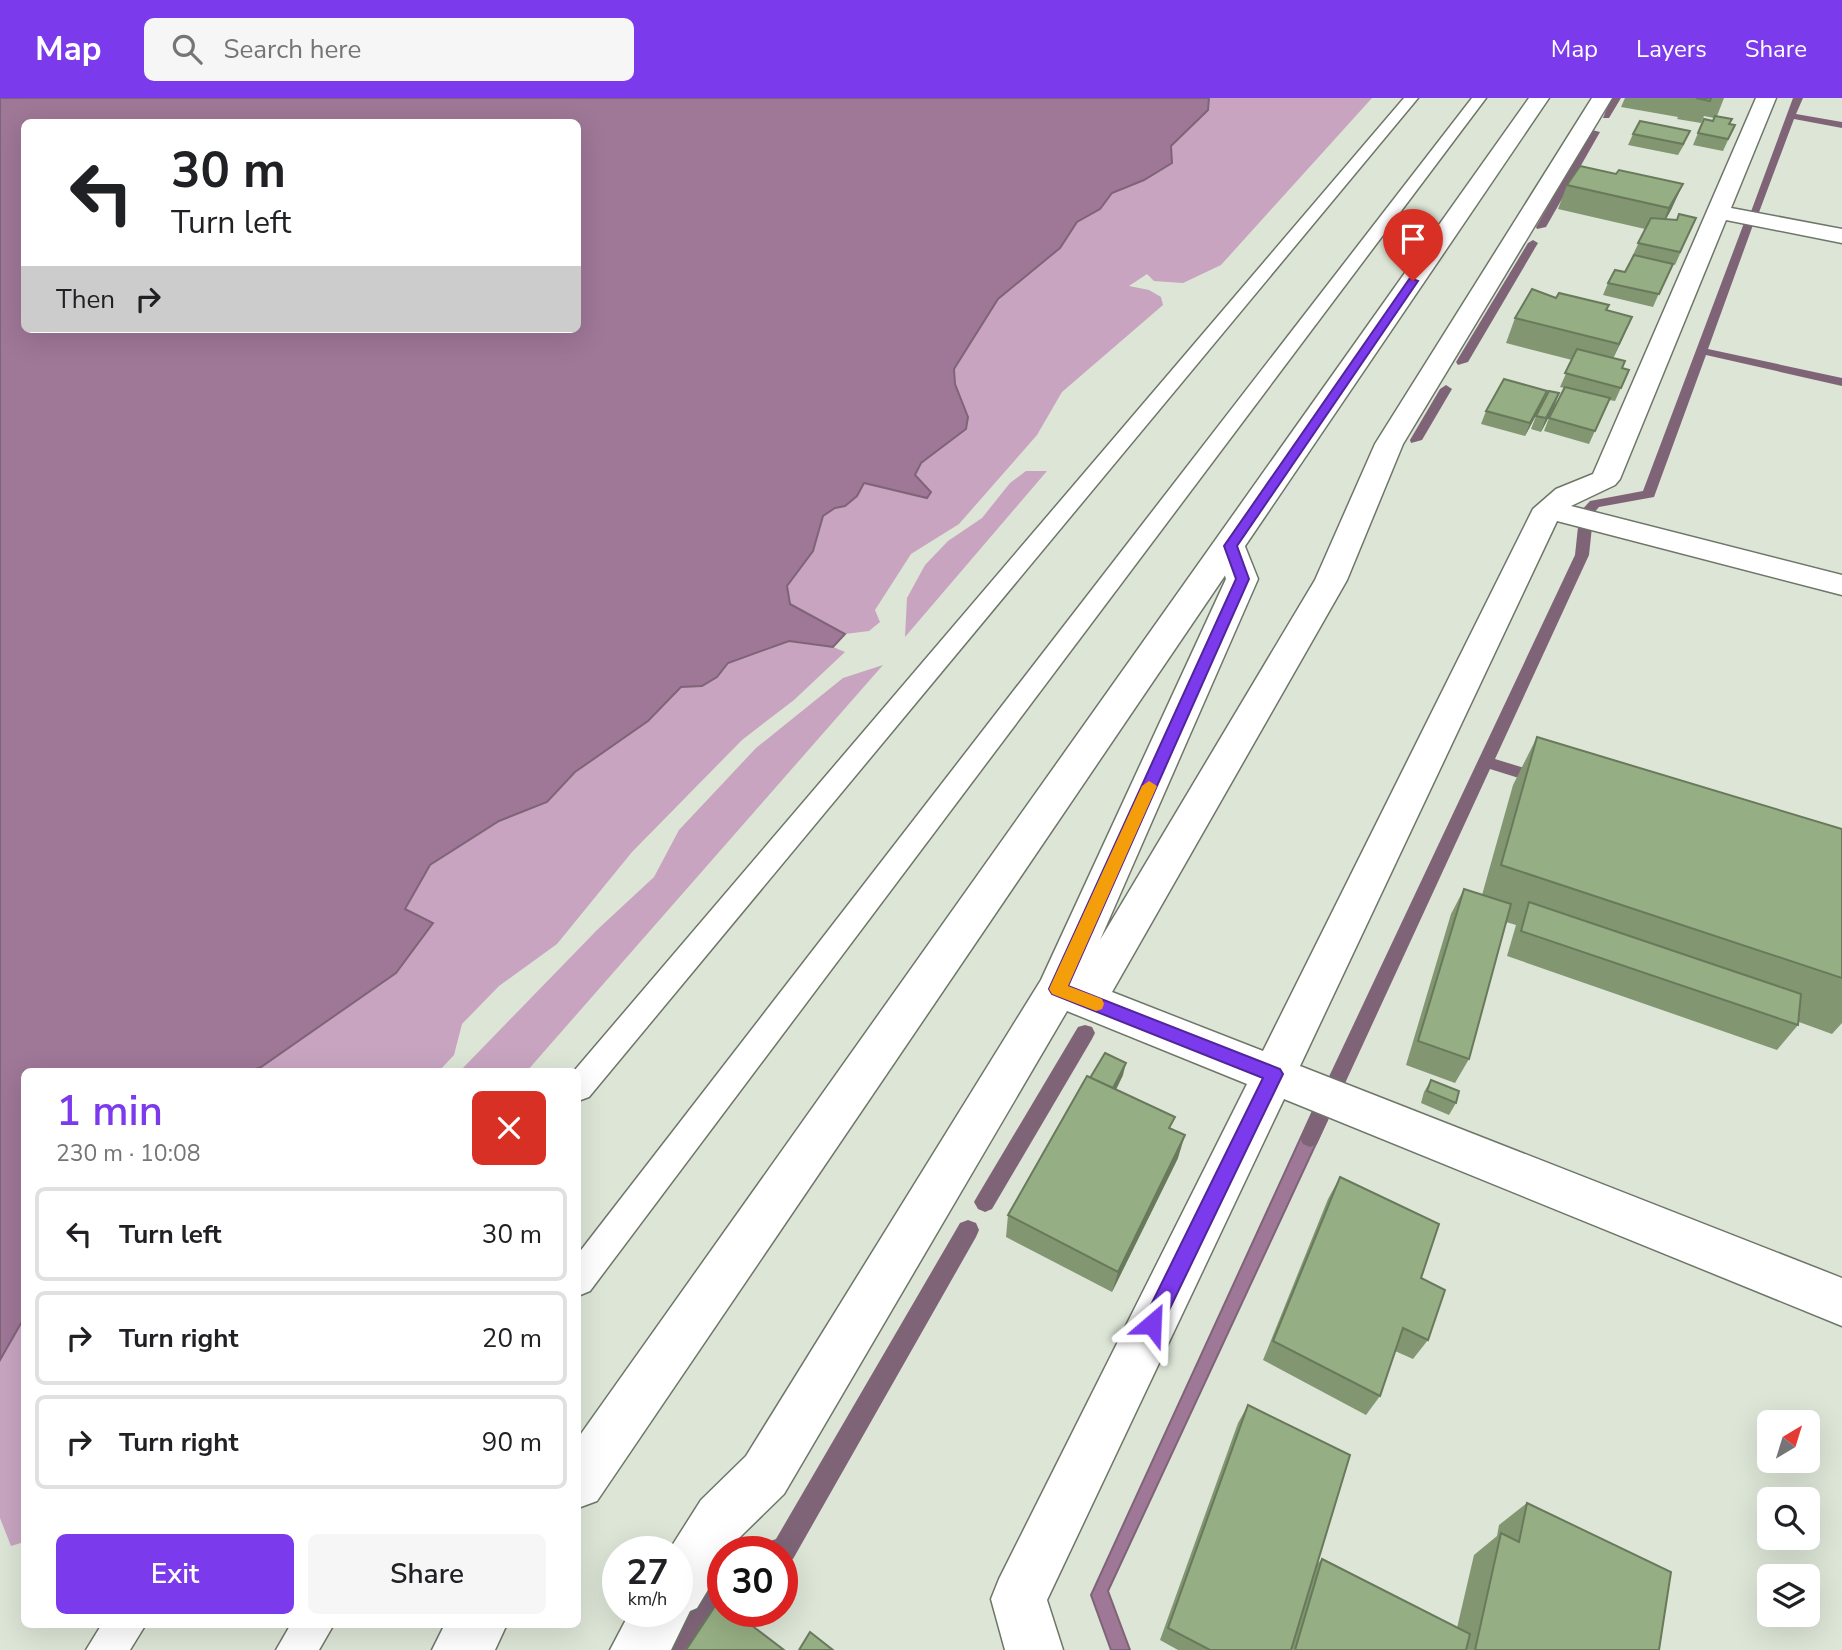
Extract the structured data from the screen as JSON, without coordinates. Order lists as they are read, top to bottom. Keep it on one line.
{"north":"top right","page":{"header":"Map","search":"Search here","nav":["Map","Layers","Share"],"turn":["30 m","Turn left"],"then":"Then","heading":["1 min","230 m · 10:08"],"list":[{"name":"Turn left","value":"30 m"},{"name":"Turn right","value":"20 m"},{"name":"Turn right","value":"90 m"}],"buttons":["Exit","Share"],"speed":"27 km/h","limit":"30"}}
